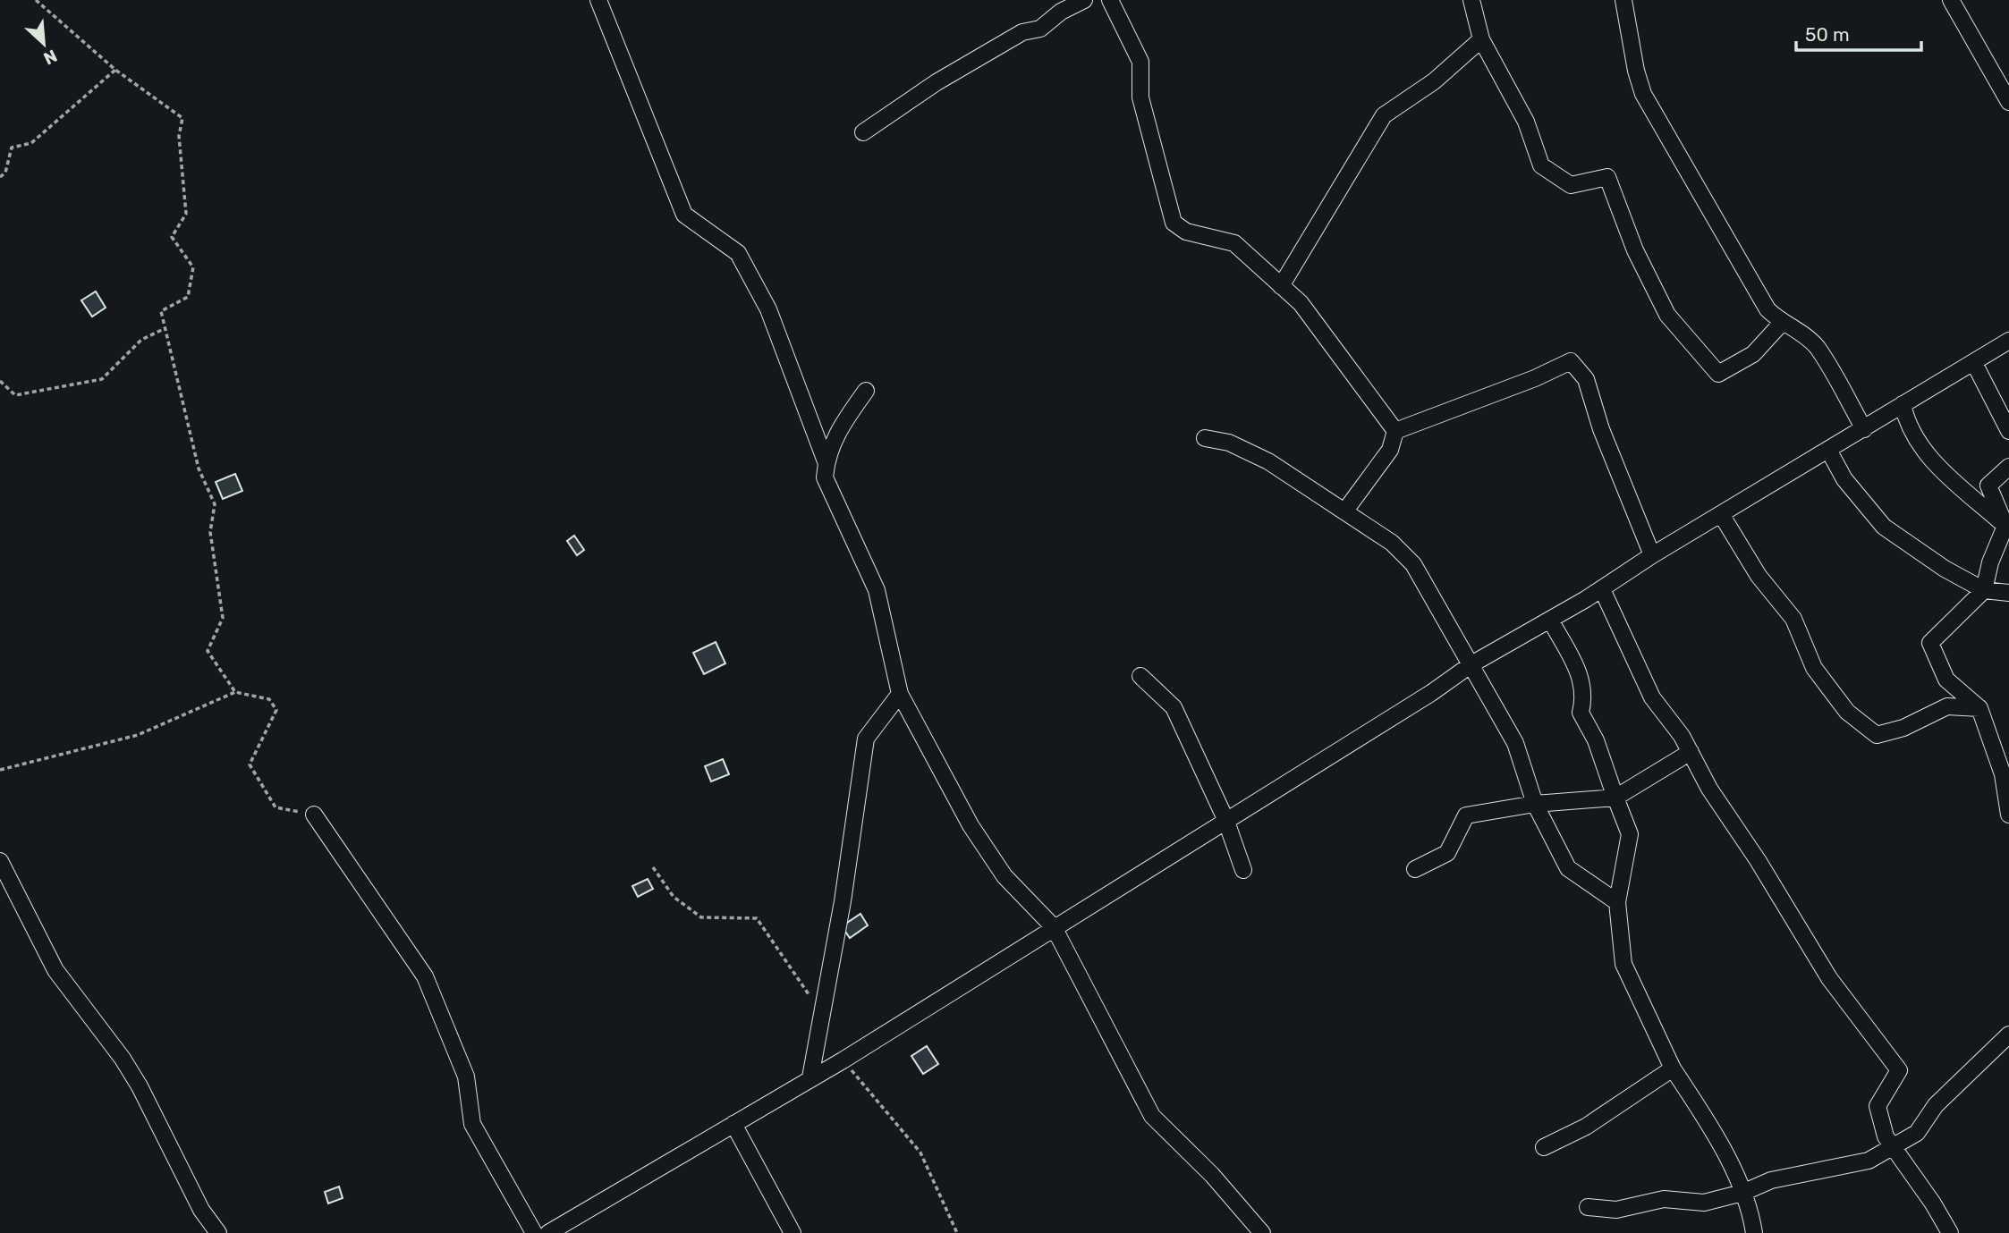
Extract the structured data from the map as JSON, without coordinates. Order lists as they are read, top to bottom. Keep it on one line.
{"scale_bar":"50 m","north":"bottom right"}
